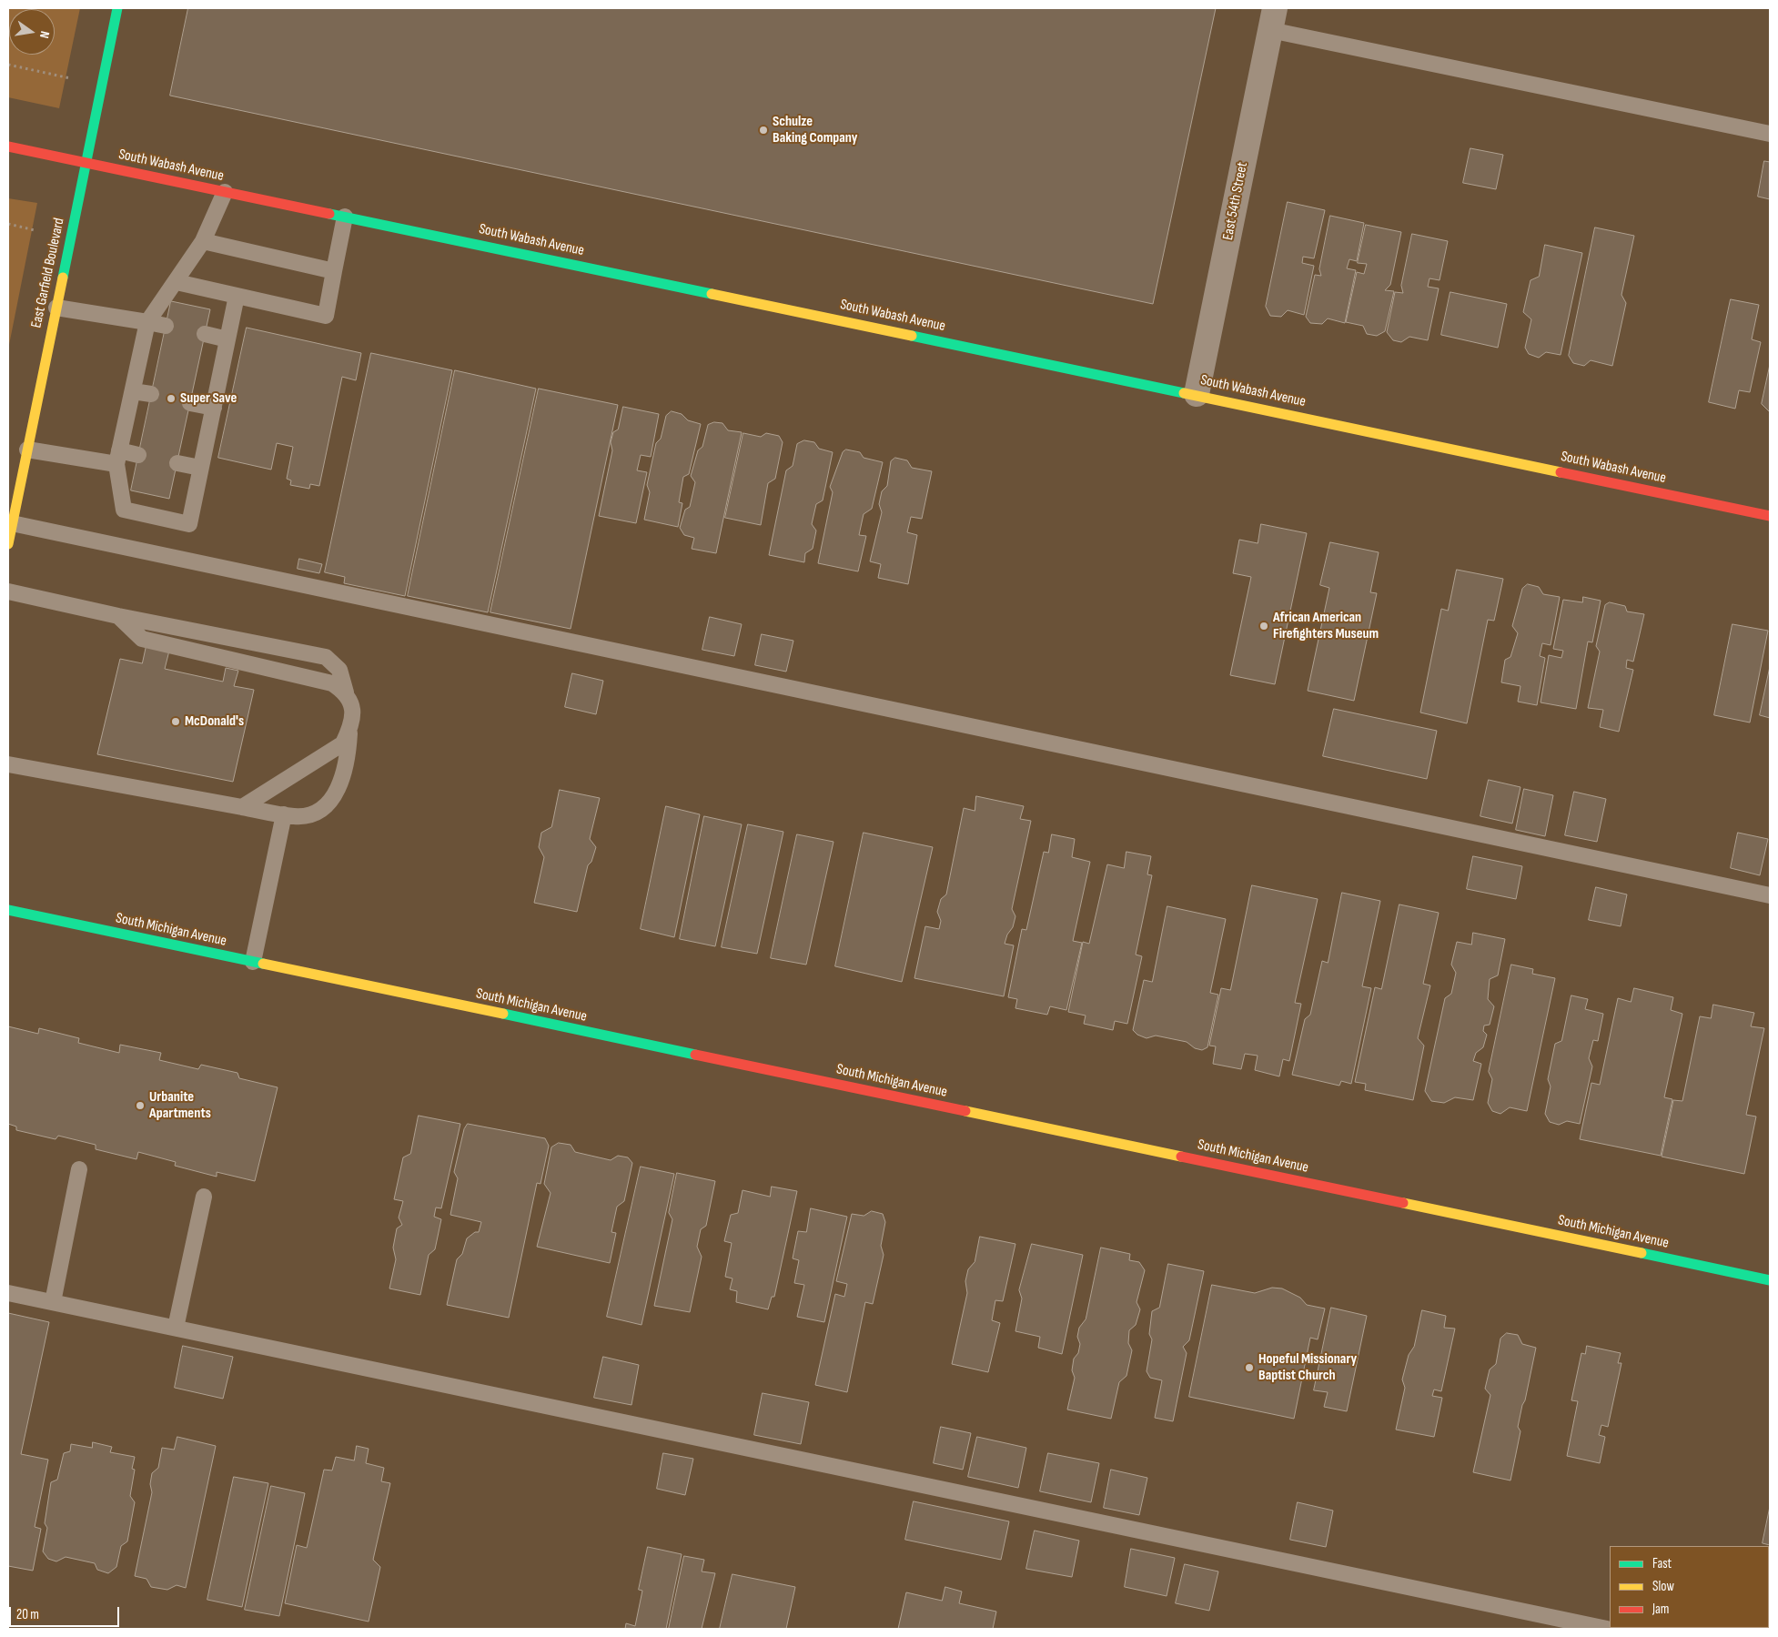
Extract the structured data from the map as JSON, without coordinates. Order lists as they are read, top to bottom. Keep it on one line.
{"streets":{"street":["South Wabash Avenue","East 54th Street","East Garfield Boulevard","South Michigan Avenue"]},"crossings":[["South Wabash Avenue","East 54th Street"],["South Wabash Avenue","East Garfield Boulevard"]],"places":["Schulze Baking Company","Super Save","African American Firefighters Museum","McDonald's","Urbanite Apartments","Hopeful Missionary Baptist Church"],"legend":["Fast","Slow","Jam"],"scale_bar":"20 m","north":"right"}
